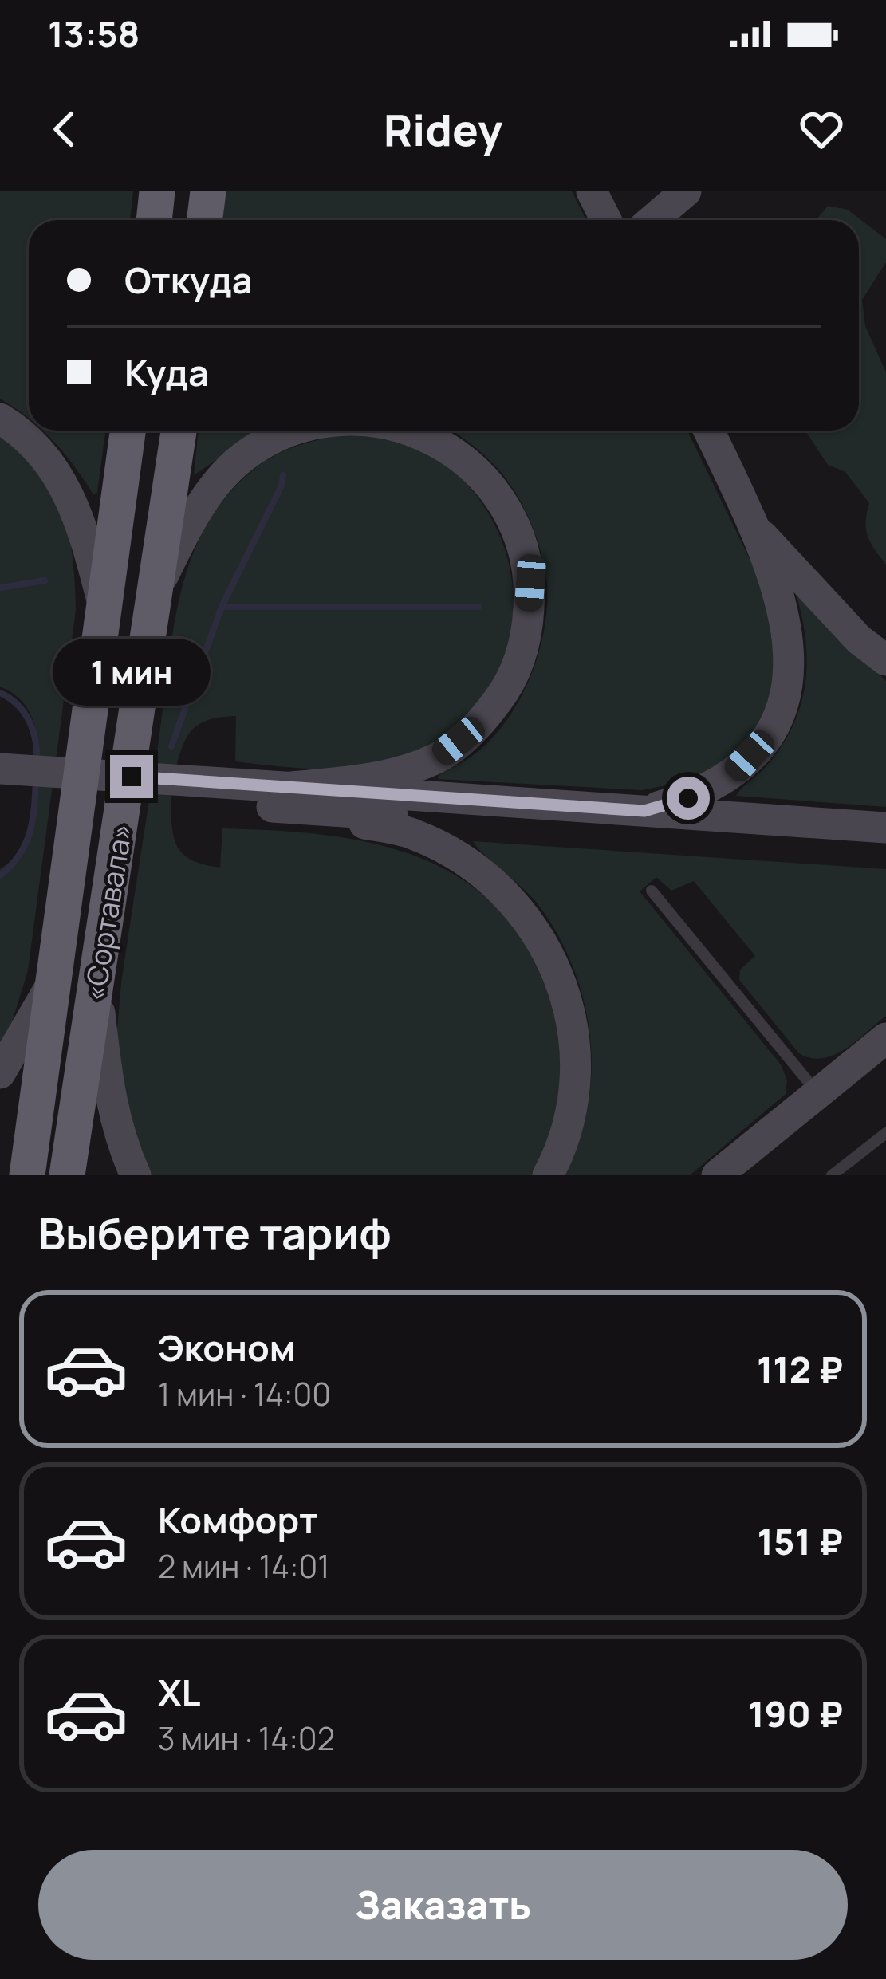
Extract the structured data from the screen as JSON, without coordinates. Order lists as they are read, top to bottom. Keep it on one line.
{"streets":{"highway":["«Сортавала»"]},"page":{"status":"13:58","header":"Ridey","banner":["Откуда","Куда"],"bubble":"1 мин","heading":"Выберите тариф","list":[{"name":"Эконом","note":"1 мин · 14:00","value":"112 ₽"},{"name":"Комфорт","note":"2 мин · 14:01","value":"151 ₽"},{"name":"XL","note":"3 мин · 14:02","value":"190 ₽"}],"buttons":"Заказать"}}
